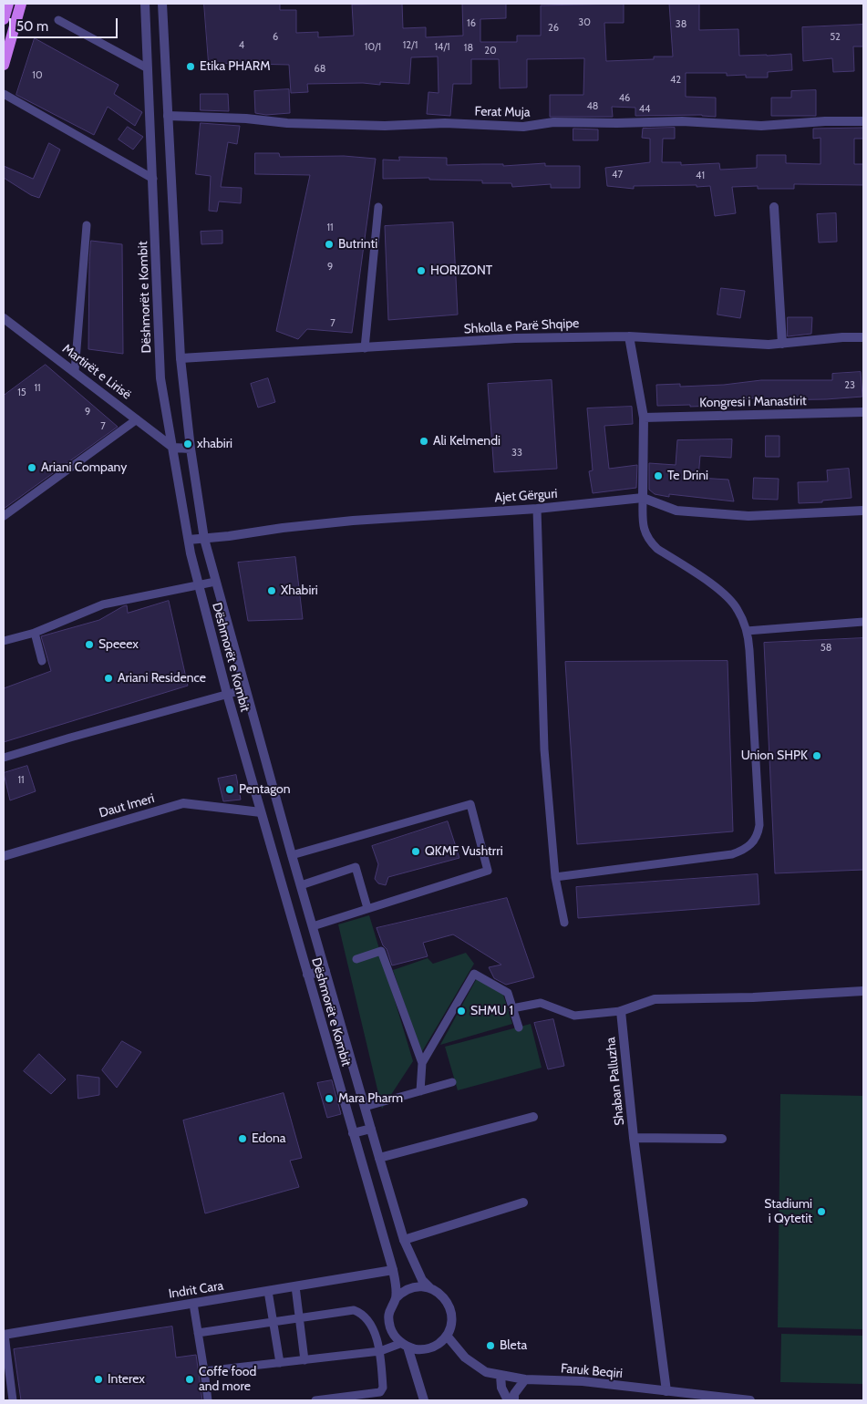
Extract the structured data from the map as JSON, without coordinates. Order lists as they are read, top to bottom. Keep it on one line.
{"streets":{"street":["Ferat Muja","Dëshmorët e Kombit","Shkolla e Parë Shqipe","Martirët e Lirisë","Kongresi i Manastirit","Ajet Gërguri","Daut Imeri","Shaban Palluzha","Indrit Cara","Faruk Beqiri"]},"crossings":[["Ferat Muja","Dëshmorët e Kombit"],["Dëshmorët e Kombit","Shkolla e Parë Shqipe"],["Dëshmorët e Kombit","Martirët e Lirisë"],["Dëshmorët e Kombit","Ajet Gërguri"],["Dëshmorët e Kombit","Daut Imeri"],["Dëshmorët e Kombit","Indrit Cara"],["Dëshmorët e Kombit","Faruk Beqiri"],["Shaban Palluzha","Faruk Beqiri"]],"places":["Etika PHARM","Butrinti","HORIZONT","Ali Kelmendi","xhabiri","Ariani Company","Te Drini","Xhabiri","Speeex","Ariani Residence","Union SHPK","Pentagon","QKMF Vushtrri","SHMU 1","Mara Pharm","Edona","Stadiumi i Qytetit","Bleta","Interex","Coffe food and more"],"house_numbers":["30","16","38","26","6","52","4","12/1","10/1","14/1","18","20","68","10","42","46","48","44","47","41","11","9","7","23","11","15","9","7","33","58","11"],"scale_bar":"50 m"}
